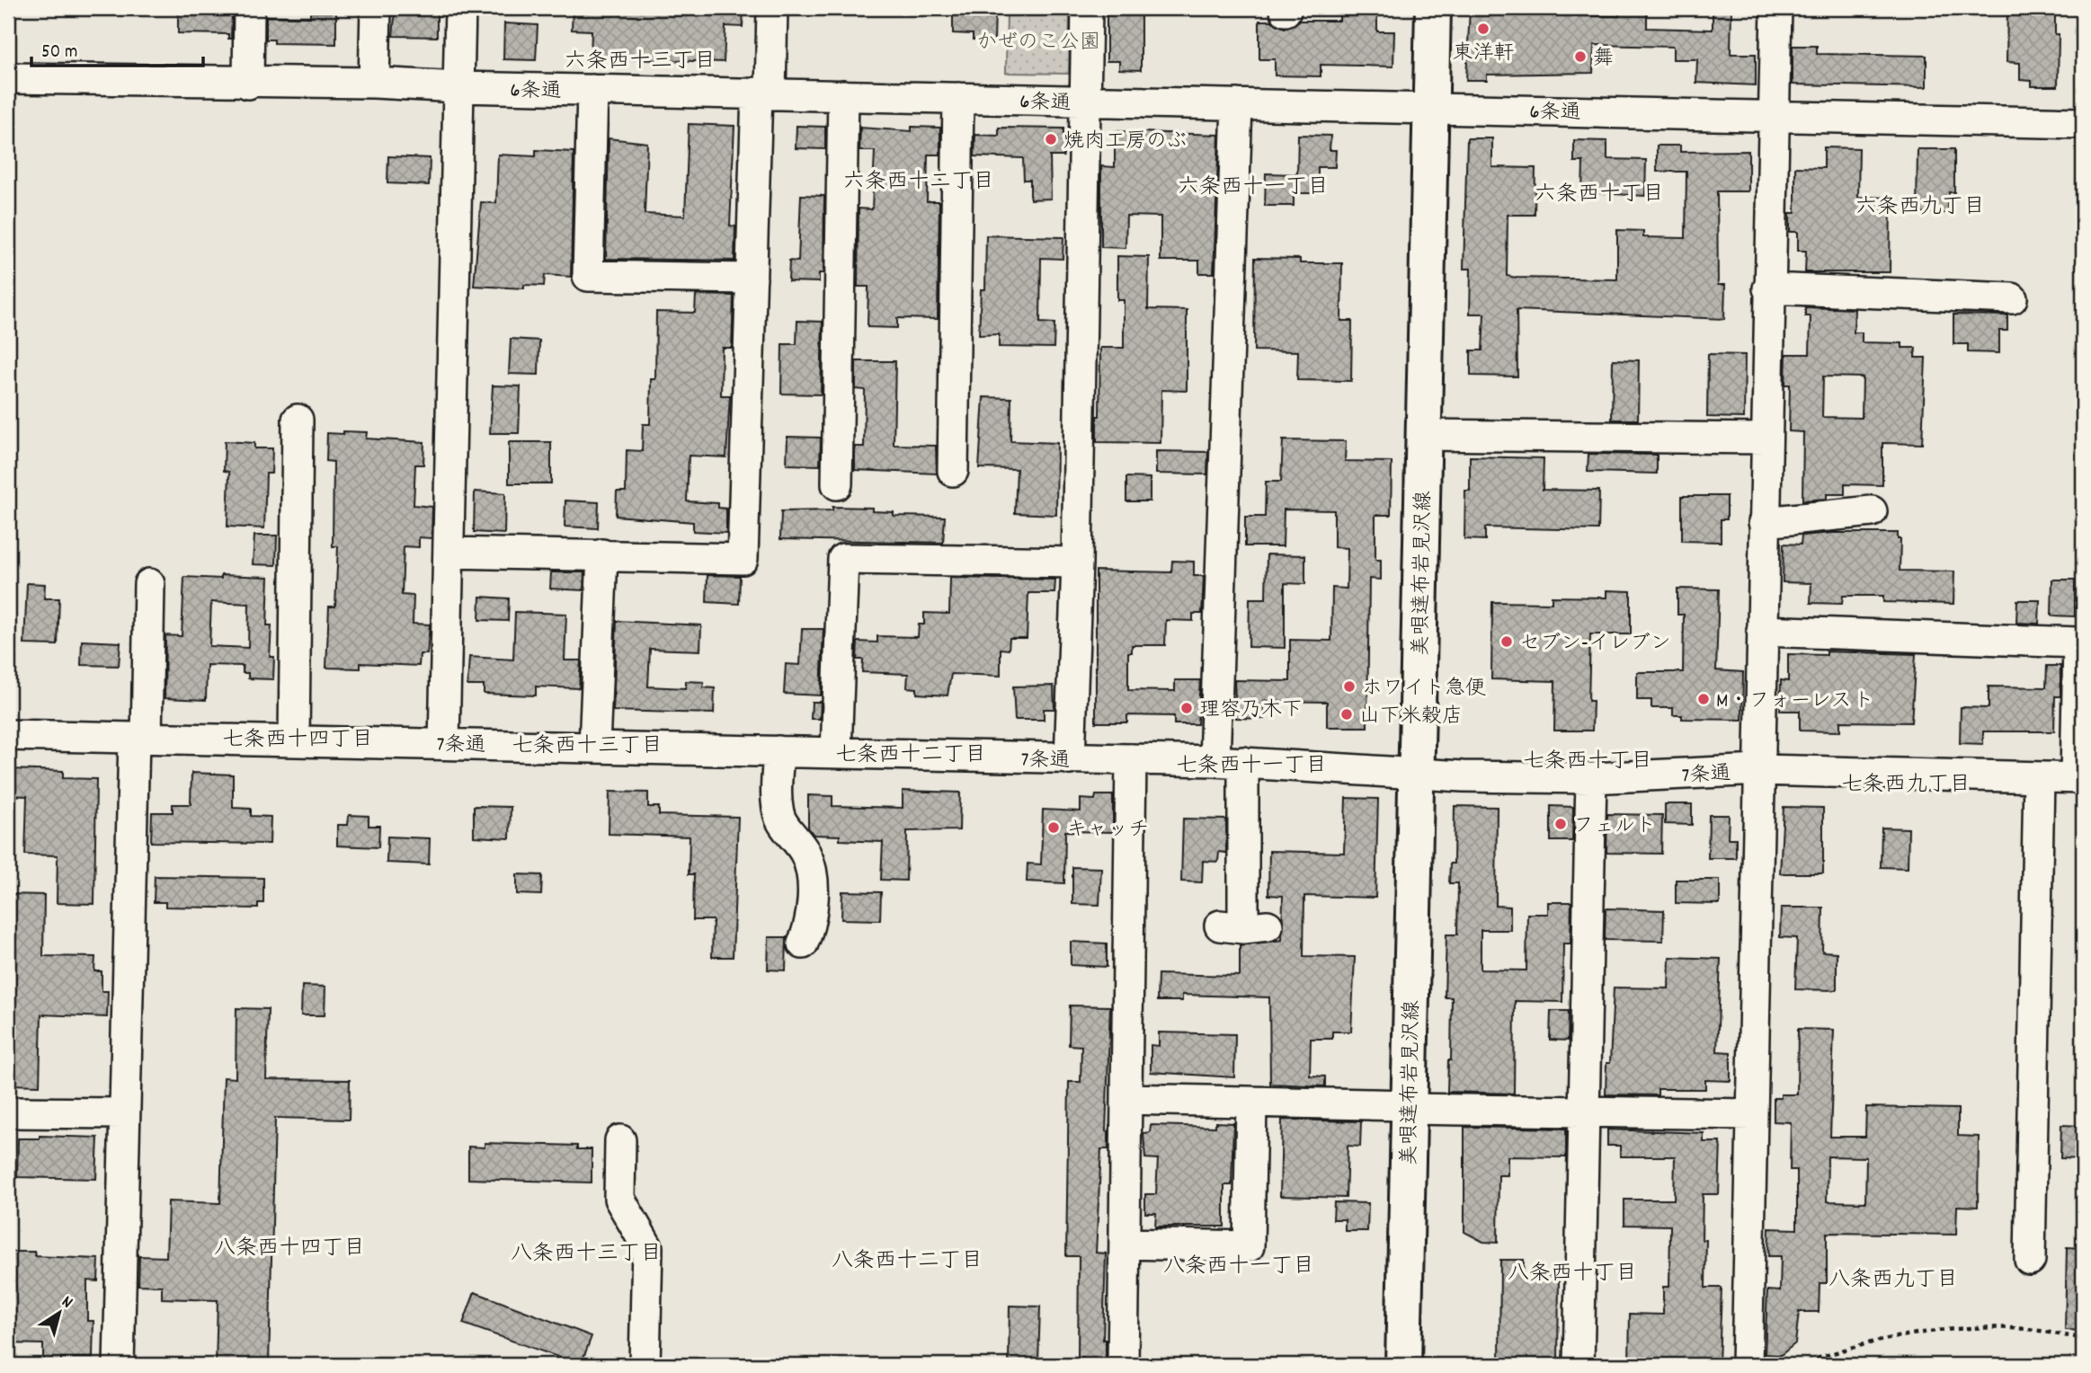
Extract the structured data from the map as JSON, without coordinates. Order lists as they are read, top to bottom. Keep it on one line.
{"streets":{"main road":["美唄達布岩見沢線"],"street":["6条通","7条通"]},"crossings":[["6条通","美唄達布岩見沢線"],["美唄達布岩見沢線","7条通"]],"districts":["六条西十三丁目","六条西十二丁目","六条西十一丁目","六条西十丁目","六条西九丁目","七条西十四丁目","七条西十三丁目","七条西十二丁目","七条西十丁目","七条西十一丁目","七条西九丁目","八条西十四丁目","八条西十三丁目","八条西十二丁目","八条西十一丁目","八条西十丁目","八条西九丁目"],"parks":["かぜのこ公園"],"places":["東洋軒","舞","焼肉工房のぶ","セブン-イレブン","ホワイト急便","M・フォーレスト","理容乃木下","山下米穀店","フェルト","キャッチ"],"scale_bar":"50 m","north":"top right"}
